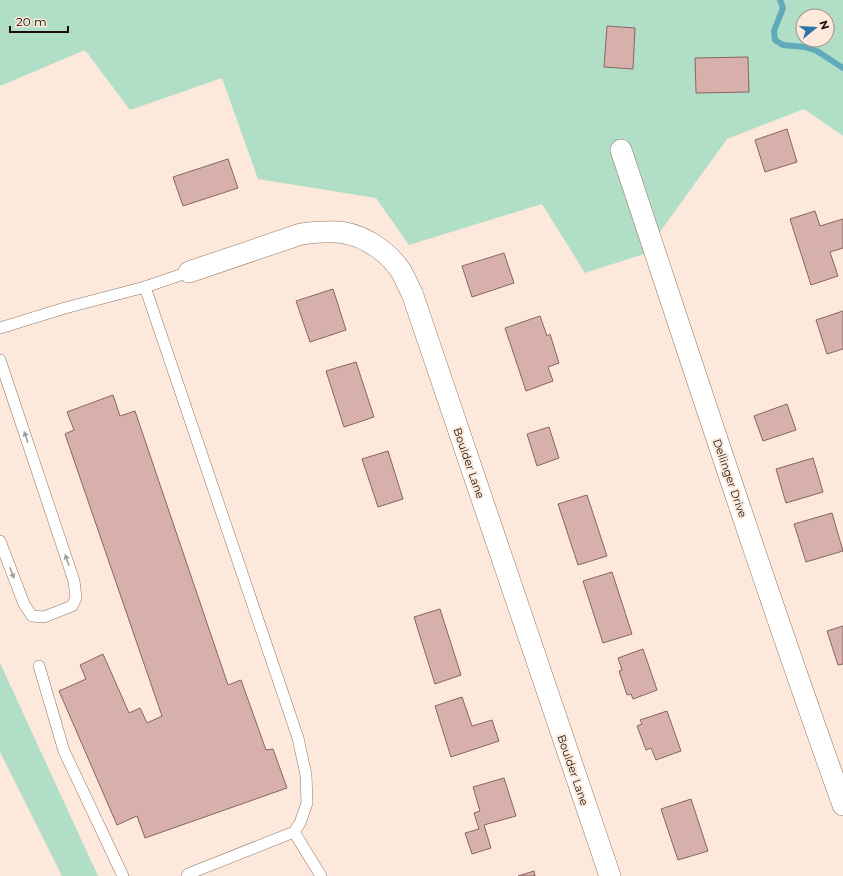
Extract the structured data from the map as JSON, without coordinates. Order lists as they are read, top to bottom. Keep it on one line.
{"streets":{"street":["Boulder Lane","Dellinger Drive"]},"scale_bar":"20 m","north":"right"}
